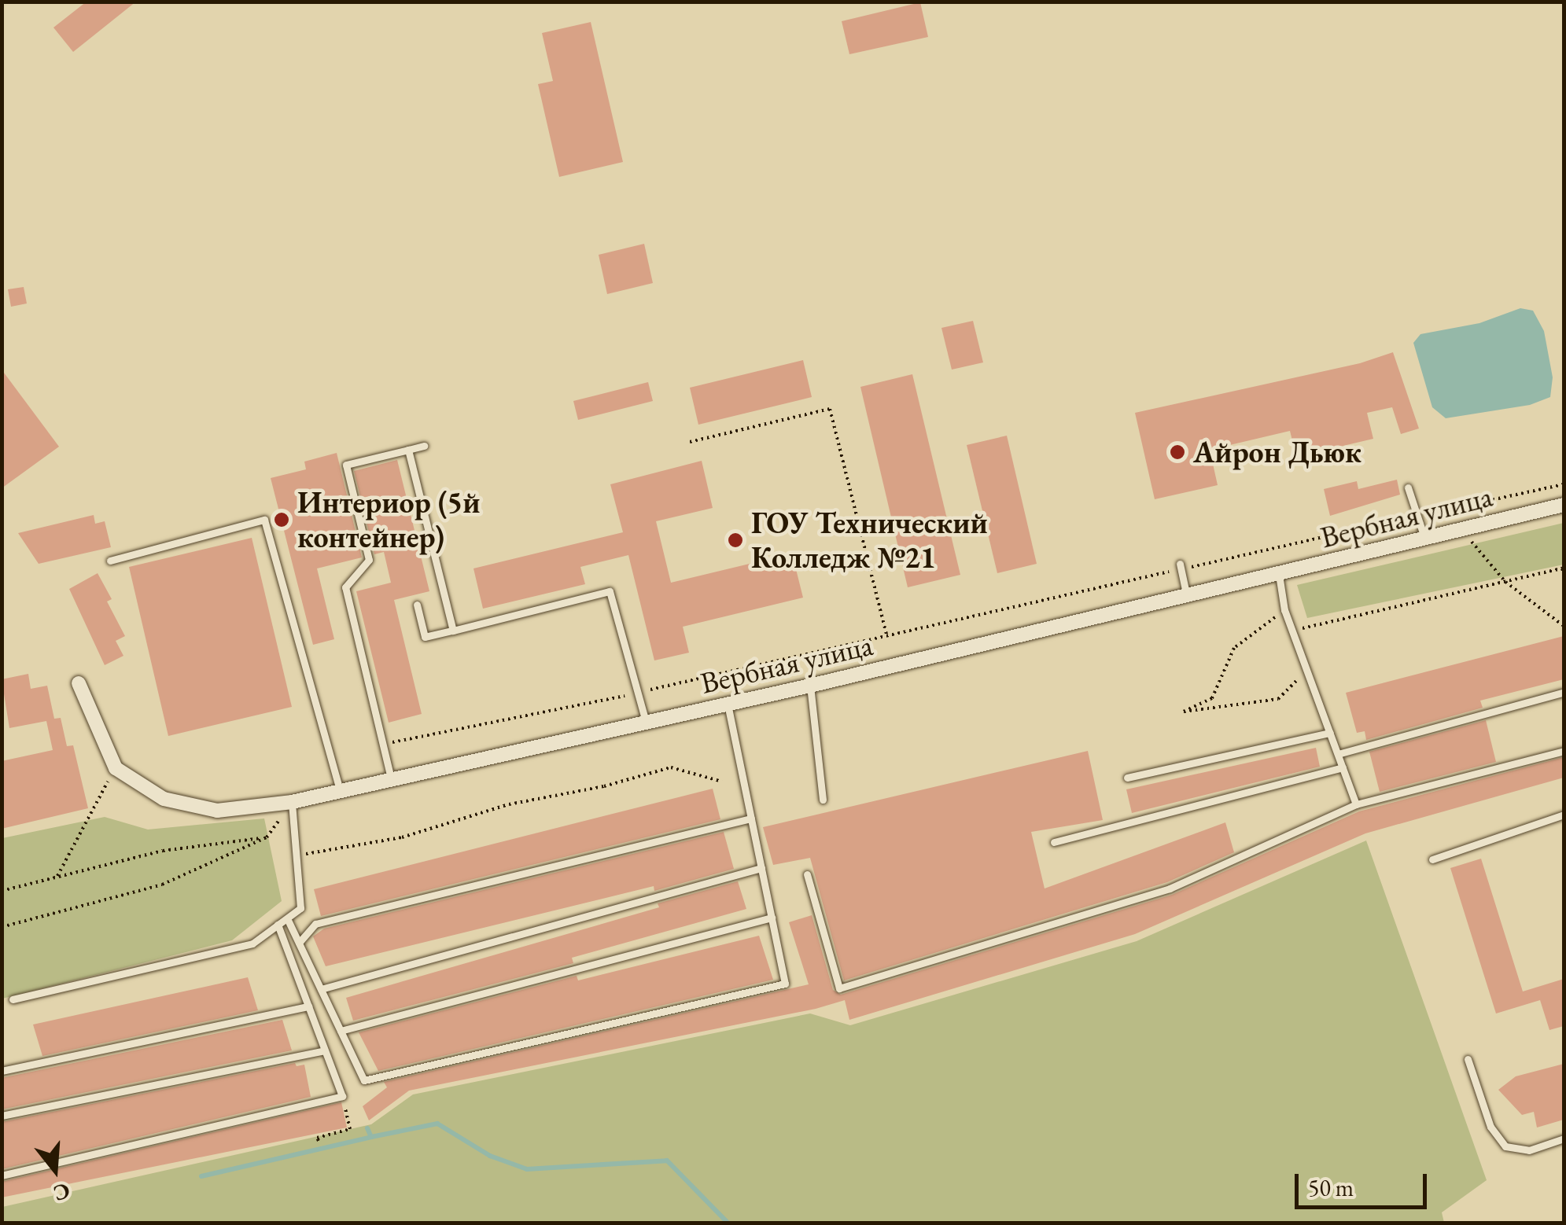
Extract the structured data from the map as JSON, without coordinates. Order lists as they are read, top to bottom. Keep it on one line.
{"streets":{"street":["Вербная улица"]},"places":["Айрон Дьюк","Интериор (5й контейнер)","ГОУ Технический Колледж №21"],"scale_bar":"50 m","north":"bottom"}
